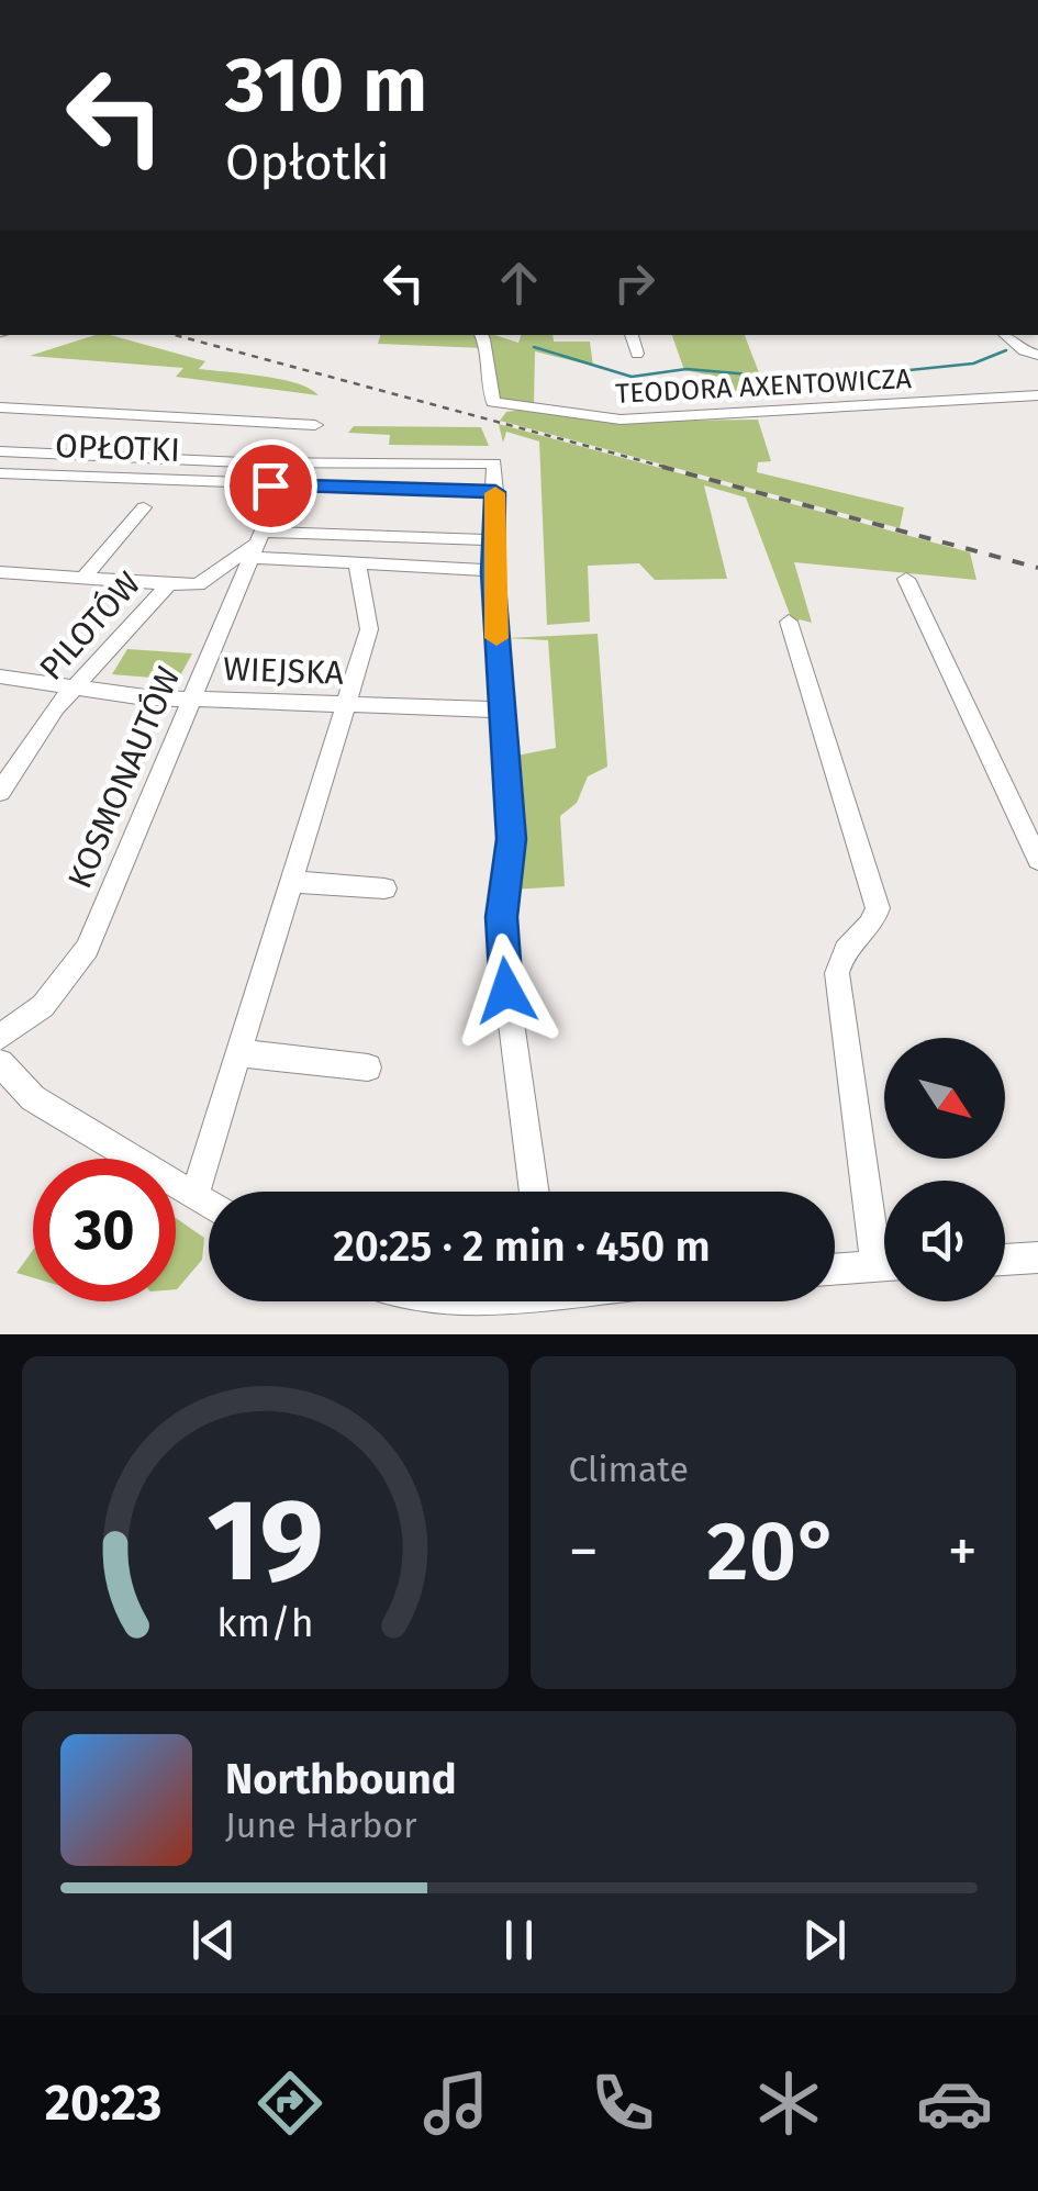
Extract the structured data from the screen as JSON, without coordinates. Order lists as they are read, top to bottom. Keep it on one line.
{"streets":{"street":["TEODORA AXENTOWICZA","OPŁOTKI","PILOTÓW","WIEJSKA","KOSMONAUTÓW"]},"crossings":[["PILOTÓW","WIEJSKA"],["PILOTÓW","KOSMONAUTÓW"],["WIEJSKA","KOSMONAUTÓW"]],"north":"bottom right","page":{"turn":["310 m","Opłotki"],"limit":"30","trip":"20:25 · 2 min · 450 m","tile":"Climate","heat":["−","20°","+"],"song":["Northbound","June Harbor"],"tabs":"20:23","gauge":["19","km/h"]}}
